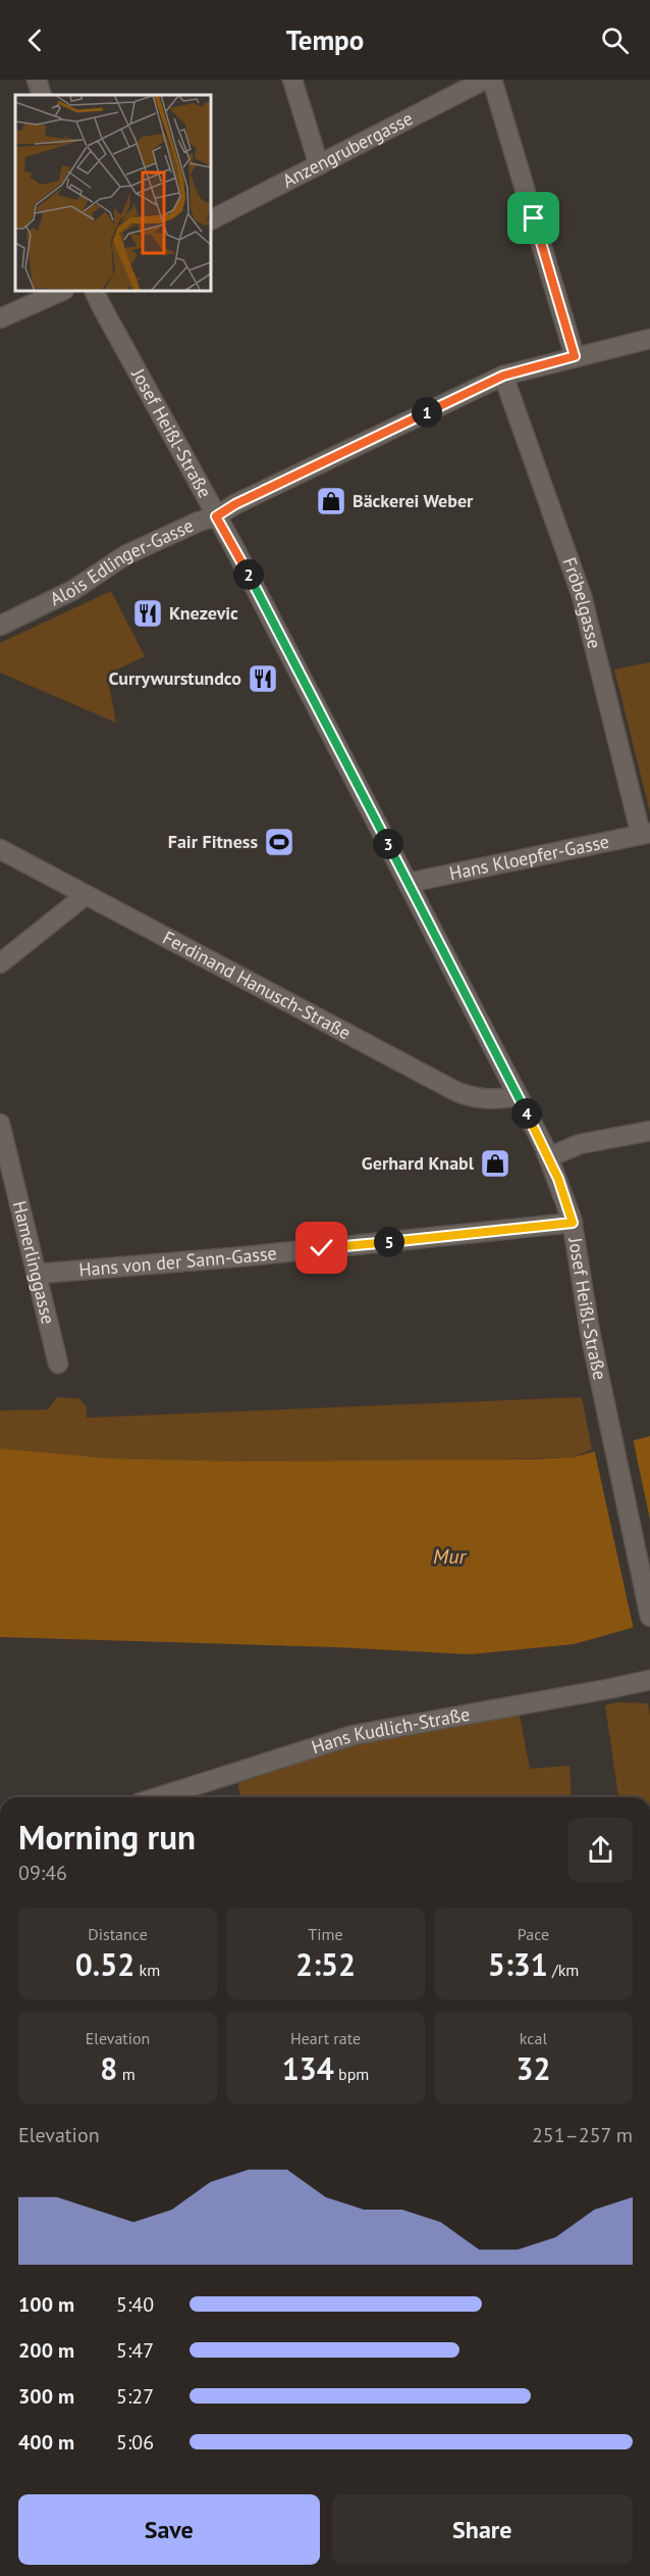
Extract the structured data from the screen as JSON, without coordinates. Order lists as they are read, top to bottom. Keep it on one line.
{"streets":{"street":["Anzengrubergasse","Josef Heißl-Straße","Alois Edlinger-Gasse","Fröbelgasse","Hans Kloepfer-Gasse","Ferdinand Hanusch-Straße","Hamerlinggasse","Hans von der Sann-Gasse","Hans Kudlich-Straße"]},"crossings":[["Josef Heißl-Straße","Alois Edlinger-Gasse"],["Josef Heißl-Straße","Hans Kloepfer-Gasse"],["Josef Heißl-Straße","Ferdinand Hanusch-Straße"],["Josef Heißl-Straße","Hans von der Sann-Gasse"],["Alois Edlinger-Gasse","Fröbelgasse"],["Fröbelgasse","Hans Kloepfer-Gasse"],["Hamerlinggasse","Hans von der Sann-Gasse"]],"water":["Mur"],"places":{"shop":["Bäckerei Weber","Gerhard Knabl"],"restaurant":["Knezevic","Currywurstundco"],"sports":["Fair Fitness"]},"page":{"header":"Tempo","pins":["1","2","3","4","5"],"heading":["Morning run","09:46"],"stats":[["Distance","0.52 km"],["Time","2:52"],["Pace","5:31 /km"],["Elevation","8 m"],["Heart rate","134 bpm"],["kcal","32"]],"chart":["Elevation","251–257 m"],"list":[{"name":"100 m","note":"5:40"},{"name":"200 m","note":"5:47"},{"name":"300 m","note":"5:27"},{"name":"400 m","note":"5:06"}],"buttons":["Save","Share"]}}
